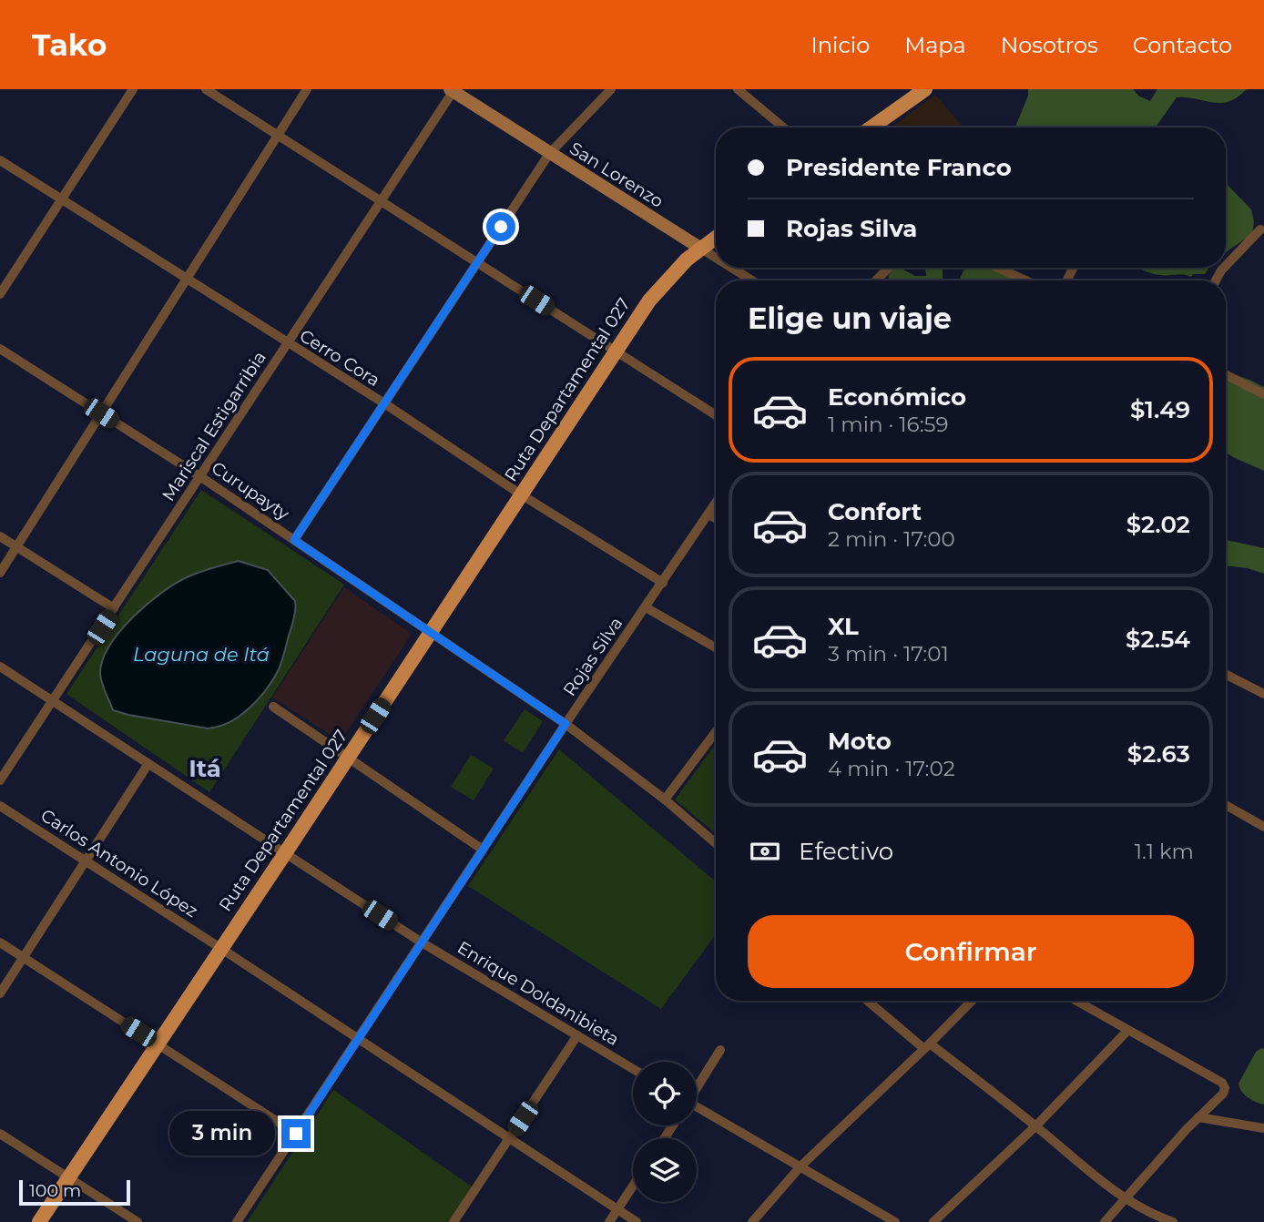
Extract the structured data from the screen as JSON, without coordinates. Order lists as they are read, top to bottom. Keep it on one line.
{"streets":{"main road":["Ruta Departamental 027"],"street":["San Lorenzo","Cerro Cora","Mariscal Estigarribia","Curupayty","Rojas Silva","Carlos Antonio López","Enrique Doldanibieta"]},"crossings":[["San Lorenzo","Ruta Departamental 027"],["San Lorenzo","Mariscal Estigarribia"],["Cerro Cora","Ruta Departamental 027"],["Cerro Cora","Mariscal Estigarribia"],["Cerro Cora","Rojas Silva"],["Ruta Departamental 027","Curupayty"],["Ruta Departamental 027","Carlos Antonio López"],["Ruta Departamental 027","Enrique Doldanibieta"],["Mariscal Estigarribia","Curupayty"],["Mariscal Estigarribia","Enrique Doldanibieta"],["Curupayty","Rojas Silva"],["Rojas Silva","Carlos Antonio López"],["Rojas Silva","Enrique Doldanibieta"]],"districts":["Itá"],"water":["Laguna de Itá"],"scale_bar":"100 m","page":{"header":"Tako","nav":["Inicio","Mapa","Nosotros","Contacto"],"banner":["Presidente Franco","Rojas Silva"],"heading":"Elige un viaje","list":[{"name":"Económico","note":"1 min · 16:59","value":"$1.49"},{"name":"Confort","note":"2 min · 17:00","value":"$2.02"},{"name":"XL","note":"3 min · 17:01","value":"$2.54"},{"name":"Moto","note":"4 min · 17:02","value":"$2.63"}],"pay":["Efectivo","1.1 km"],"buttons":"Confirmar","bubble":"3 min","scale":"100 m"}}
